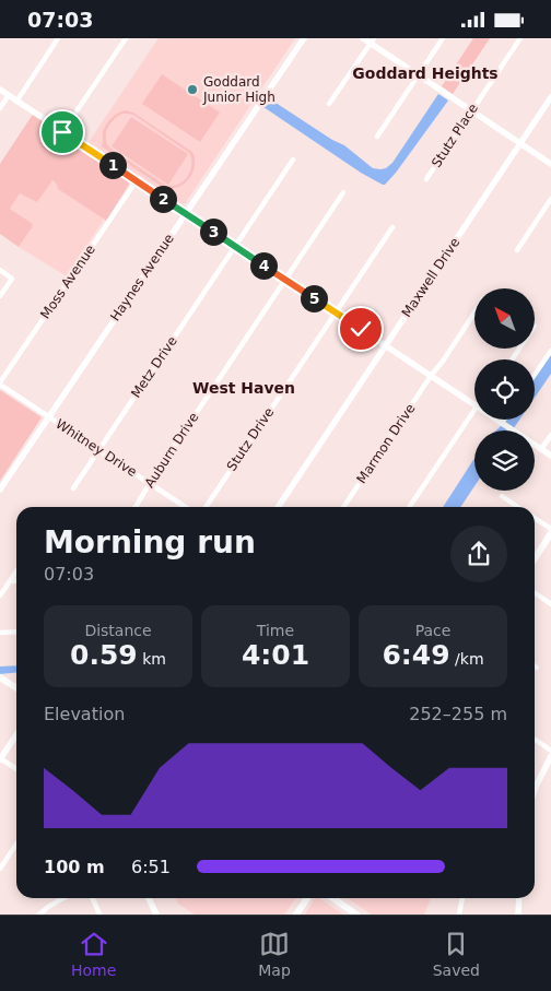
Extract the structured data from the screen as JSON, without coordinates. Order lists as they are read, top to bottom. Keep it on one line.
{"streets":{"street":["Stutz Place","Haynes Avenue","Maxwell Drive","Moss Avenue","Metz Drive","Stutz Drive","Marmon Drive","Whitney Drive","Auburn Drive"]},"crossings":[["Haynes Avenue","Whitney Drive"],["Moss Avenue","Whitney Drive"],["Metz Drive","Whitney Drive"],["Whitney Drive","Auburn Drive"]],"districts":["Goddard Heights","West Haven"],"places":["Goddard Junior High"],"north":"top left","page":{"status":"07:03","pins":["1","2","3","4","5"],"heading":["Morning run","07:03"],"stats":[["Distance","0.59 km"],["Time","4:01"],["Pace","6:49 /km"]],"chart":["Elevation","252–255 m"],"list":[{"name":"100 m","note":"6:51"}],"tabs":["Home","Map","Saved"]}}
